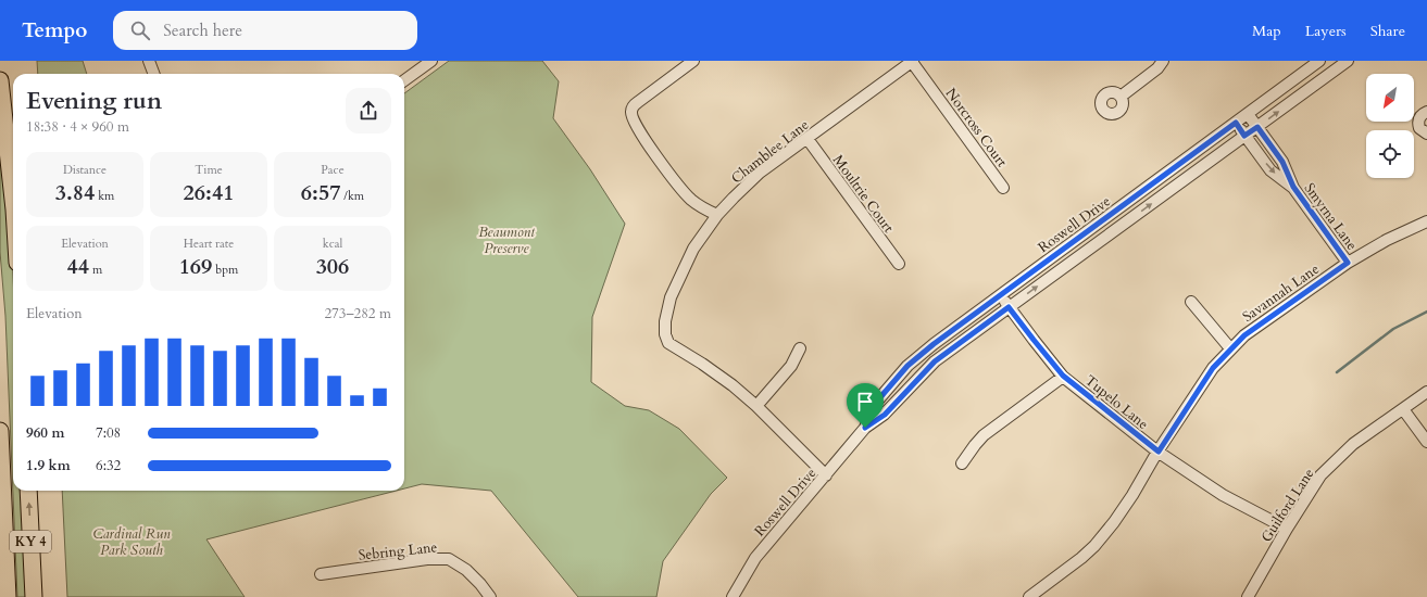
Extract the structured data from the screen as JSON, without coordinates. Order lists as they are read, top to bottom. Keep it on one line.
{"streets":{"highway":["KY 4"],"street":["Norcross Court","Chamblee Lane","Moultrie Court","Smyrna Lane","Roswell Drive","Savannah Lane","Tupelo Lane","Guilford Lane","Sebring Lane"]},"crossings":[["Norcross Court","Chamblee Lane"],["Chamblee Lane","Moultrie Court"],["Chamblee Lane","Roswell Drive"],["Smyrna Lane","Roswell Drive"],["Smyrna Lane","Savannah Lane"],["Roswell Drive","Tupelo Lane"],["Savannah Lane","Tupelo Lane"],["Tupelo Lane","Guilford Lane"]],"parks":["Beaumont Preserve","Cardinal Run Park South"],"north":"bottom left","page":{"header":"Tempo","search":"Search here","nav":["Map","Layers","Share"],"heading":["Evening run","18:38 · 4 × 960 m"],"stats":[["Distance","3.84 km"],["Time","26:41"],["Pace","6:57 /km"],["Elevation","44 m"],["Heart rate","169 bpm"],["kcal","306"]],"chart":["Elevation","273–282 m"],"list":[{"name":"960 m","note":"7:08"},{"name":"1.9 km","note":"6:32"}]}}
